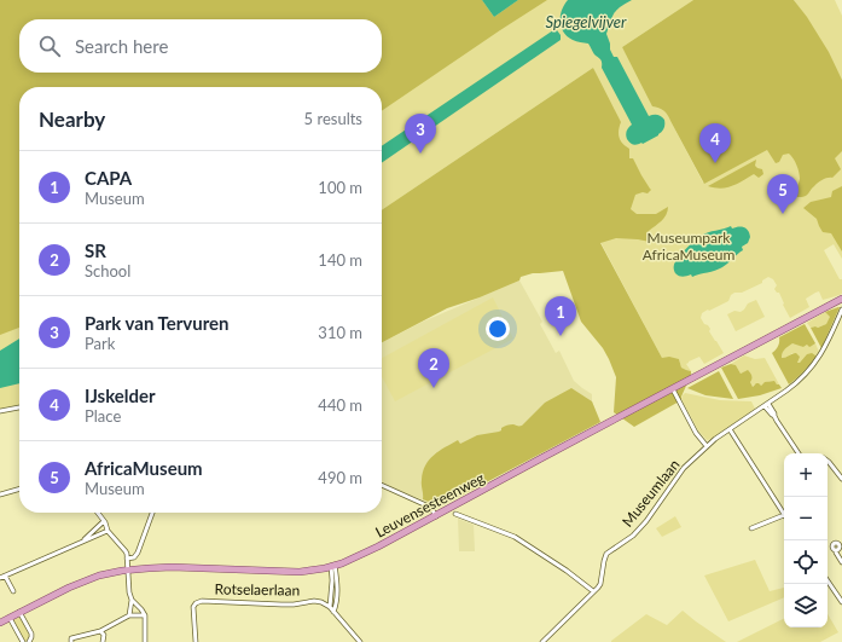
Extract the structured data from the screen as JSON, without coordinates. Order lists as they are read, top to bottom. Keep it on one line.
{"streets":{"main road":["Leuvensesteenweg"],"street":["Museumlaan","Rotselaerlaan"]},"water":["Spiegelvijver"],"parks":["Museumpark AfricaMuseum"],"page":{"search":"Search here","heading":["Nearby","5 results"],"pins":["3","4","5","1","2"],"list":[{"mark":"1","name":"CAPA","note":"Museum","value":"100 m"},{"mark":"2","name":"SR","note":"School","value":"140 m"},{"mark":"3","name":"Park van Tervuren","note":"Park","value":"310 m"},{"mark":"4","name":"IJskelder","note":"Place","value":"440 m"},{"mark":"5","name":"AfricaMuseum","note":"Museum","value":"490 m"}],"map_buttons":["+","−"]}}
